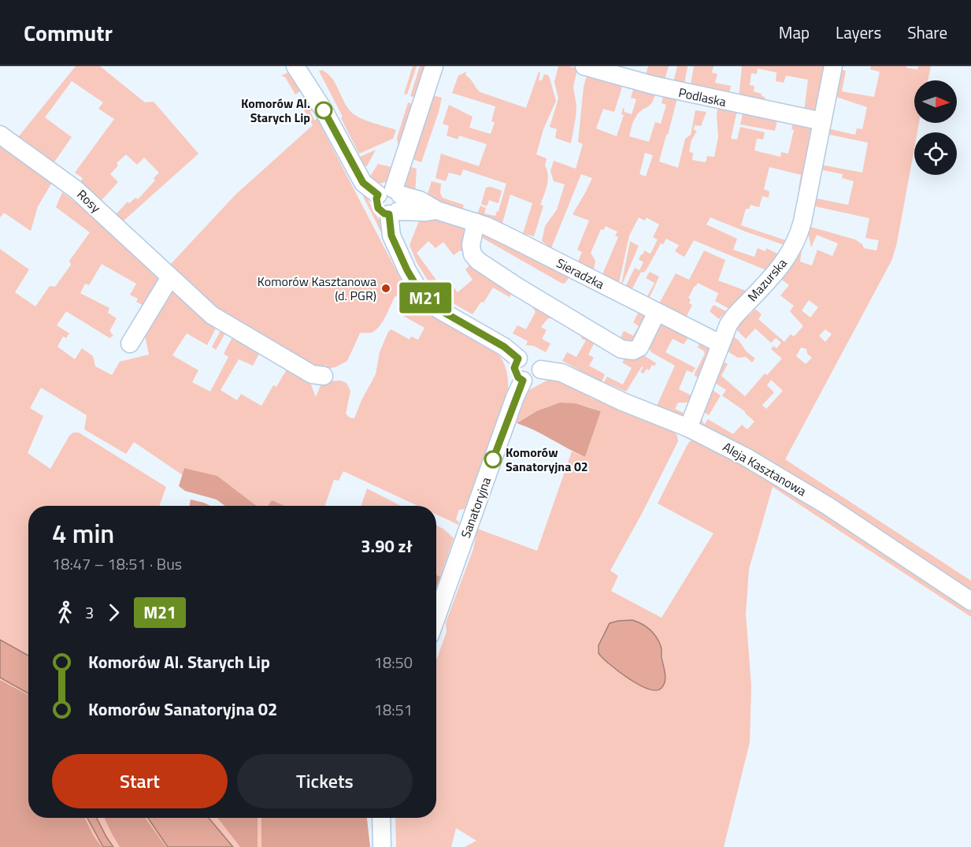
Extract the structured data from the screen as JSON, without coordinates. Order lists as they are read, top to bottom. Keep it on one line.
{"streets":{"street":["Podlaska","Rosy","Sieradzka","Mazurska","Aleja Kasztanowa","Sanatoryjna"]},"crossings":[["Podlaska","Mazurska"],["Sieradzka","Mazurska"],["Mazurska","Aleja Kasztanowa"],["Aleja Kasztanowa","Sanatoryjna"]],"places":["Komorów Al. Starych Lip","Komorów Kasztanowa (d. PGR)","Komorów Sanatoryjna 02"],"lines":["bus line M21"],"north":"right","page":{"header":"Commutr","nav":["Map","Layers","Share"],"on_map":"M21","heading":["4 min","18:47 – 18:51 · Bus","3.90 zł"],"legs":["3","M21"],"list":[{"name":"Komorów Al. Starych Lip","value":"18:50"},{"name":"Komorów Sanatoryjna 02","value":"18:51"}],"buttons":["Start","Tickets"]}}
